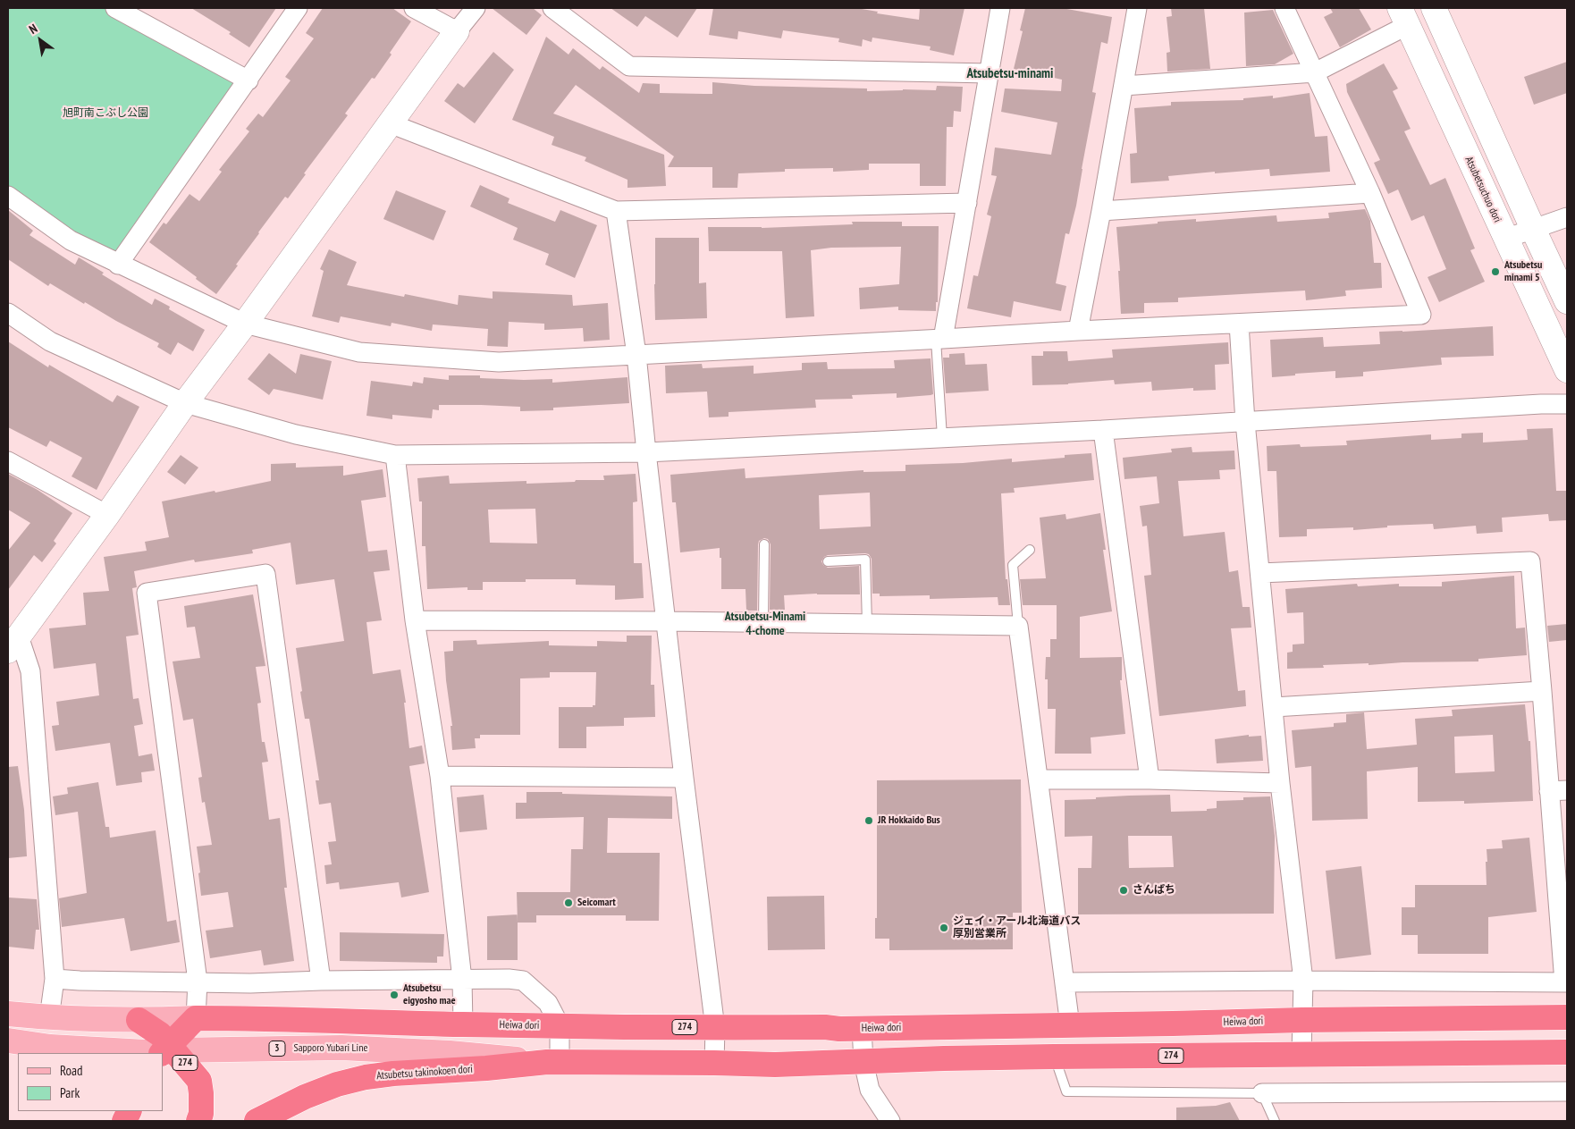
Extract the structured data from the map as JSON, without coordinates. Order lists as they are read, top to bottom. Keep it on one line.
{"streets":{"highway":["Heiwa dori","274","Atsubetsu takinokoen dori"],"main road":["3","Sapporo Yubari Line"],"street":["Atsubetsuchuo dori"]},"crossings":[["Heiwa dori","274"],["274","Sapporo Yubari Line"],["274","Atsubetsu takinokoen dori"],["Sapporo Yubari Line","Atsubetsu takinokoen dori"]],"districts":["Atsubetsu-minami","Atsubetsu-Minami 4-chome"],"parks":["旭町南こぶし公園"],"places":["Atsubetsu minami 5","JR Hokkaido Bus","さんぱち","Seicomart","ジェイ・アール北海道バス 厚別営業所","Atsubetsu eigyosho mae"],"legend":["Road","Park"],"north":"top left"}
